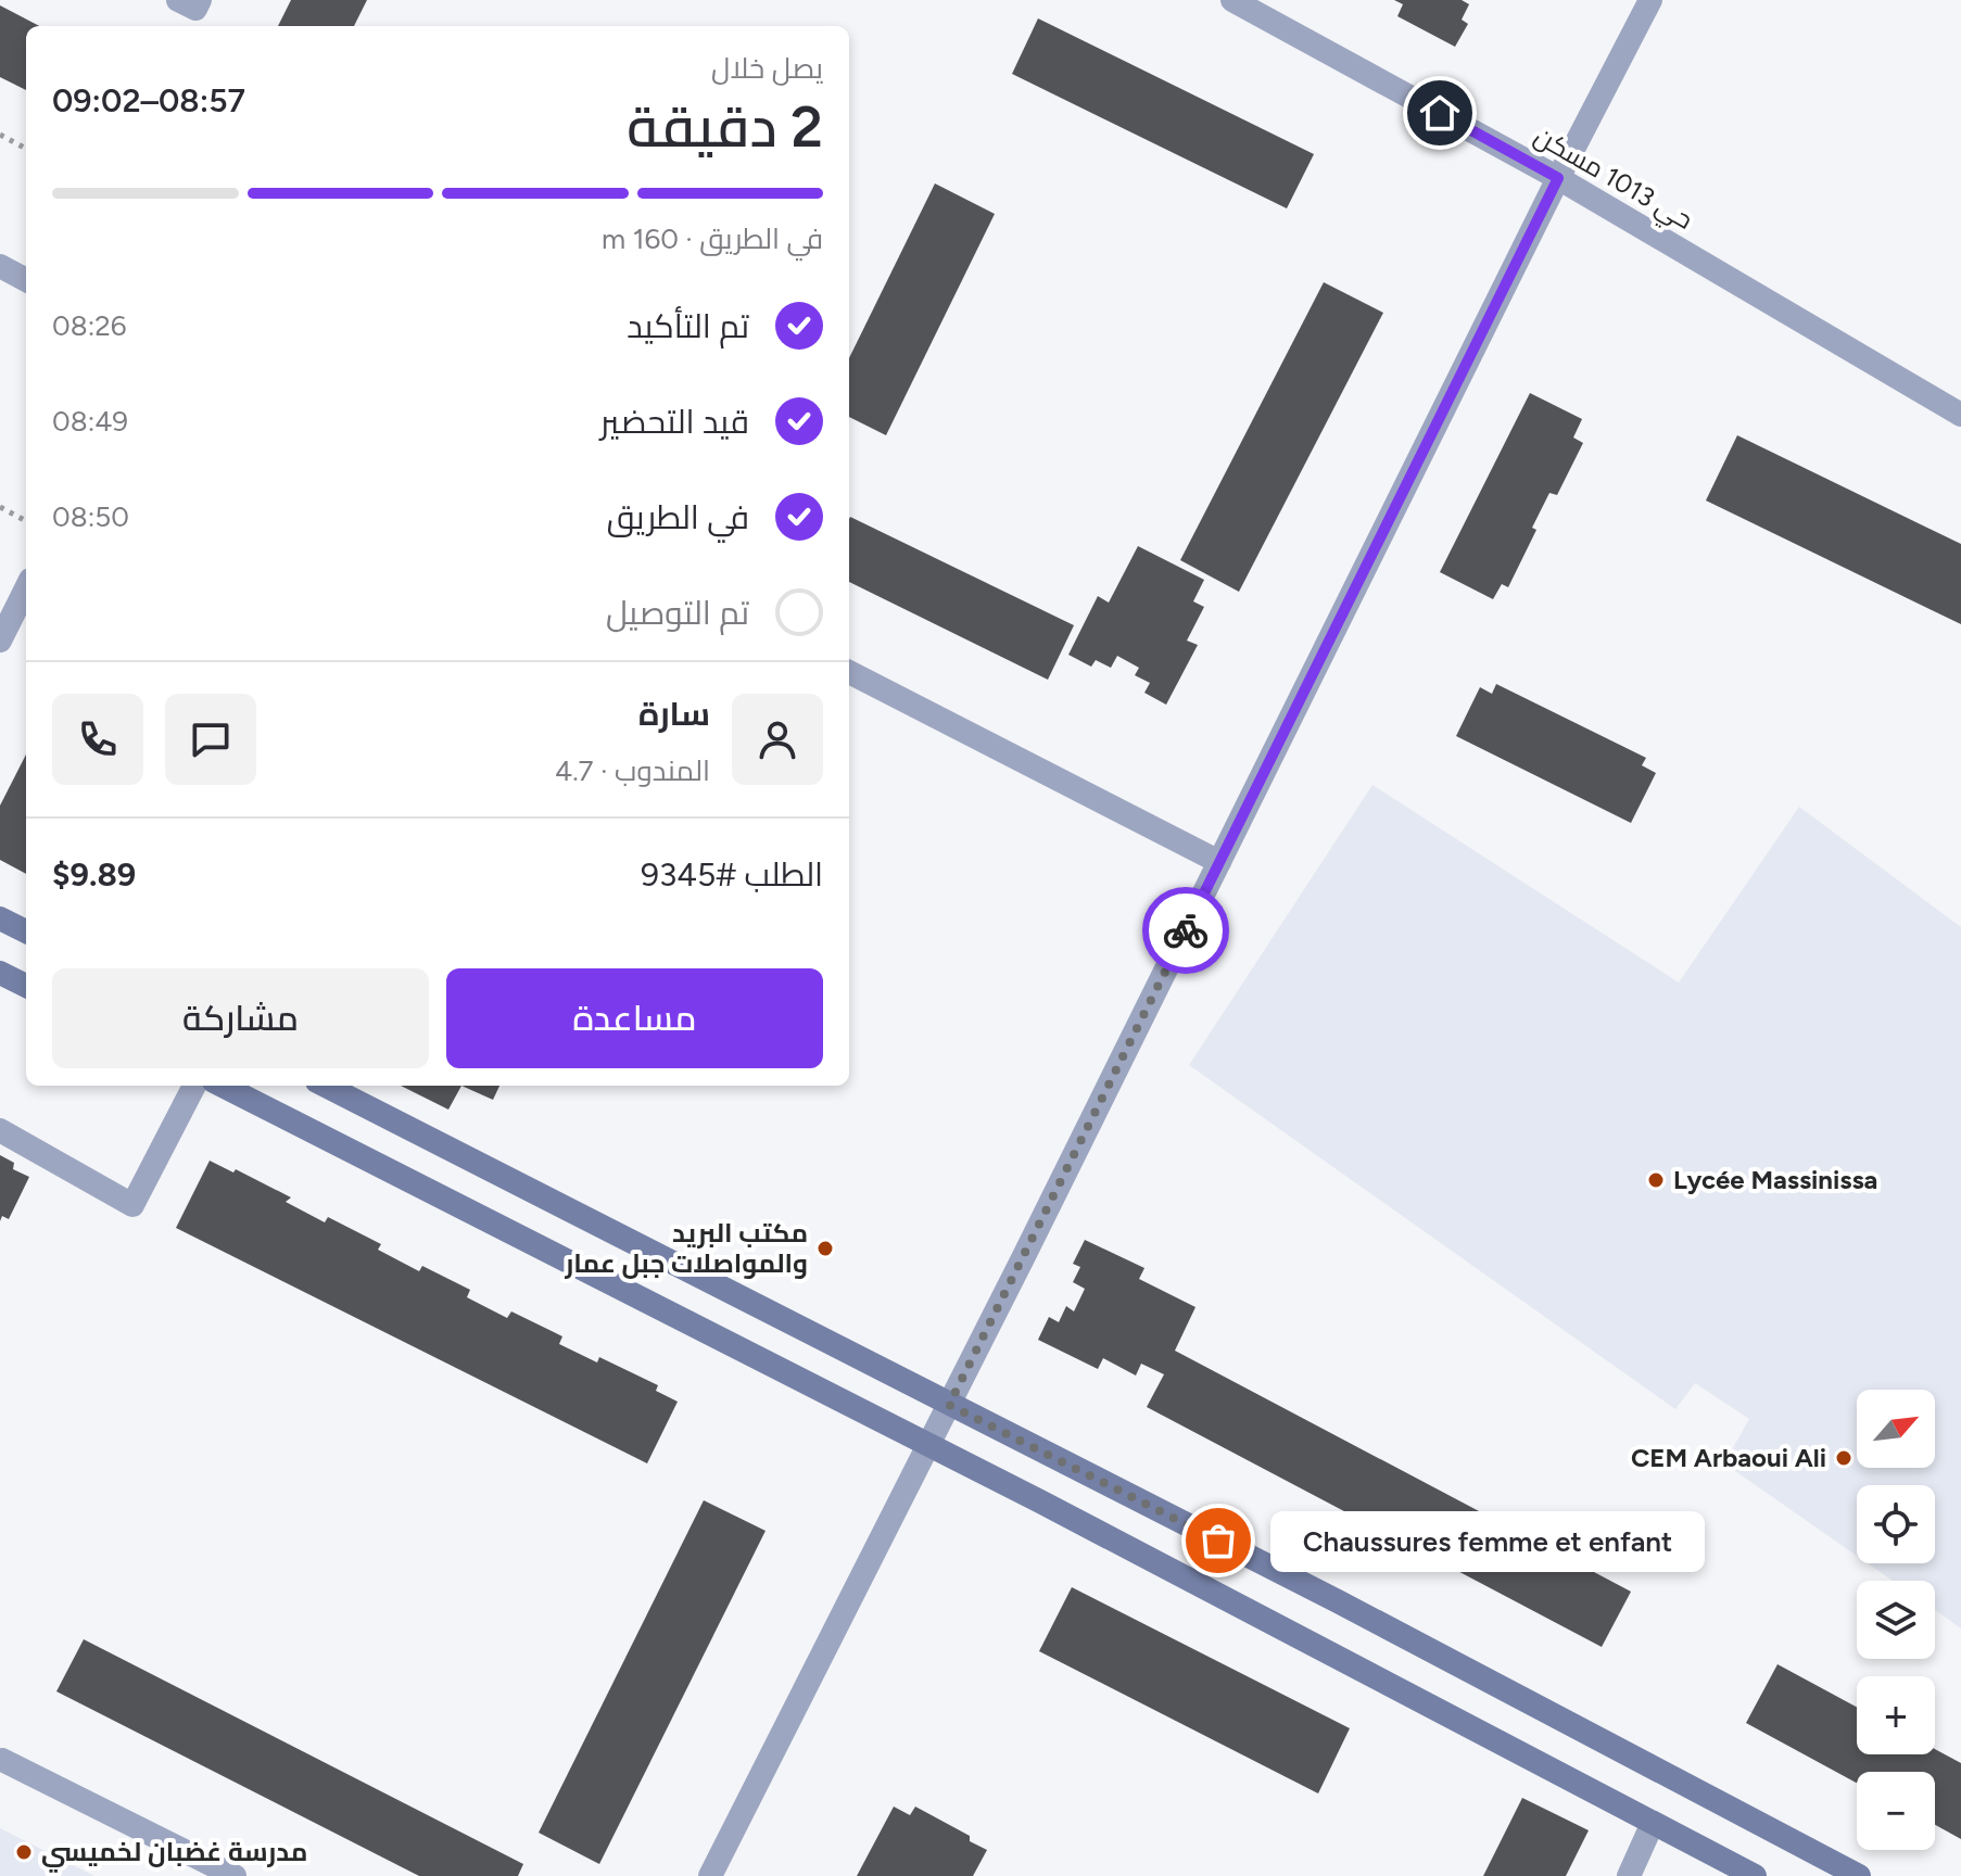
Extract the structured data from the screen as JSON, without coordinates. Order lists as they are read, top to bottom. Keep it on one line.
{"streets":{"street":["حي 1013 مسكن"]},"places":["Lycée Massinissa","مكتب البريد والمواصلات جبل عمار","CEM Arbaoui Ali","Chaussures femme et enfant","مدرسة غضبان لخميسي"],"north":"top right","page":{"heading":["2 دقيقة","يصل خلال","08:57–09:02"],"panel":["سارة","المندوب · 4.7","الطلب #9345","$9.89"],"bar":"في الطريق · 160 m","list":[["تم التأكيد","08:26"],["قيد التحضير","08:49"],["في الطريق","08:50"],"تم التوصيل"],"buttons":["مساعدة","مشاركة"],"map_buttons":["+","−"],"bubble":"Chaussures femme et enfant"}}
